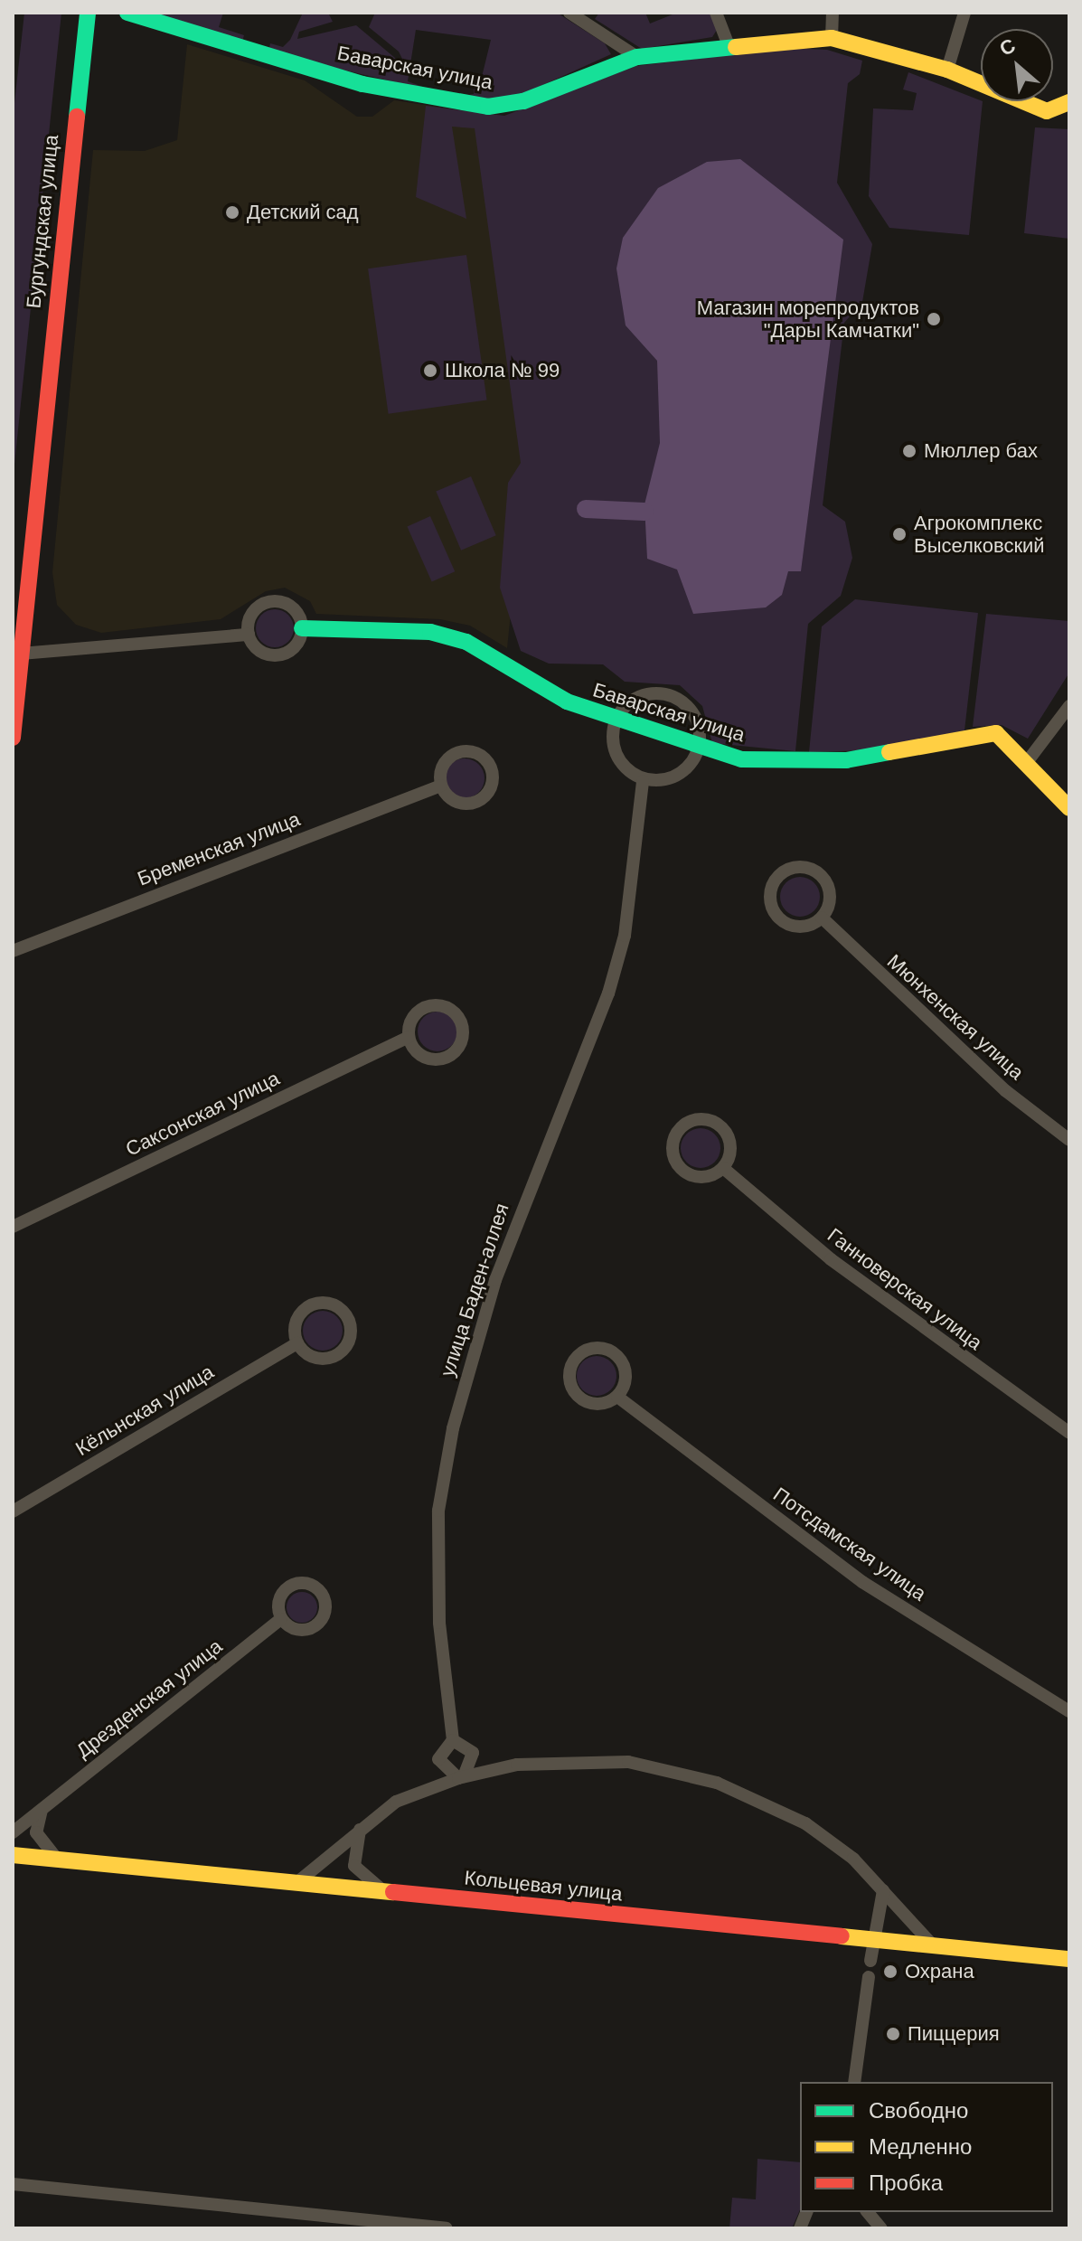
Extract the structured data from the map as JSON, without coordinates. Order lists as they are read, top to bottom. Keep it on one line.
{"streets":{"street":["Баварская улица","Бургундская улица","Бременская улица","Мюнхенская улица","Саксонская улица","Ганноверская улица","улица Баден-аллея","Кёльнская улица","Потсдамская улица","Дрезденская улица","Кольцевая улица"]},"places":["Детский сад","Магазин морепродуктов \"Дары Камчатки\"","Школа № 99","Мюллер бах","Агрокомплекс Выселковский","Охрана","Пиццерия"],"legend":["Свободно","Медленно","Пробка"],"north":"top left"}
